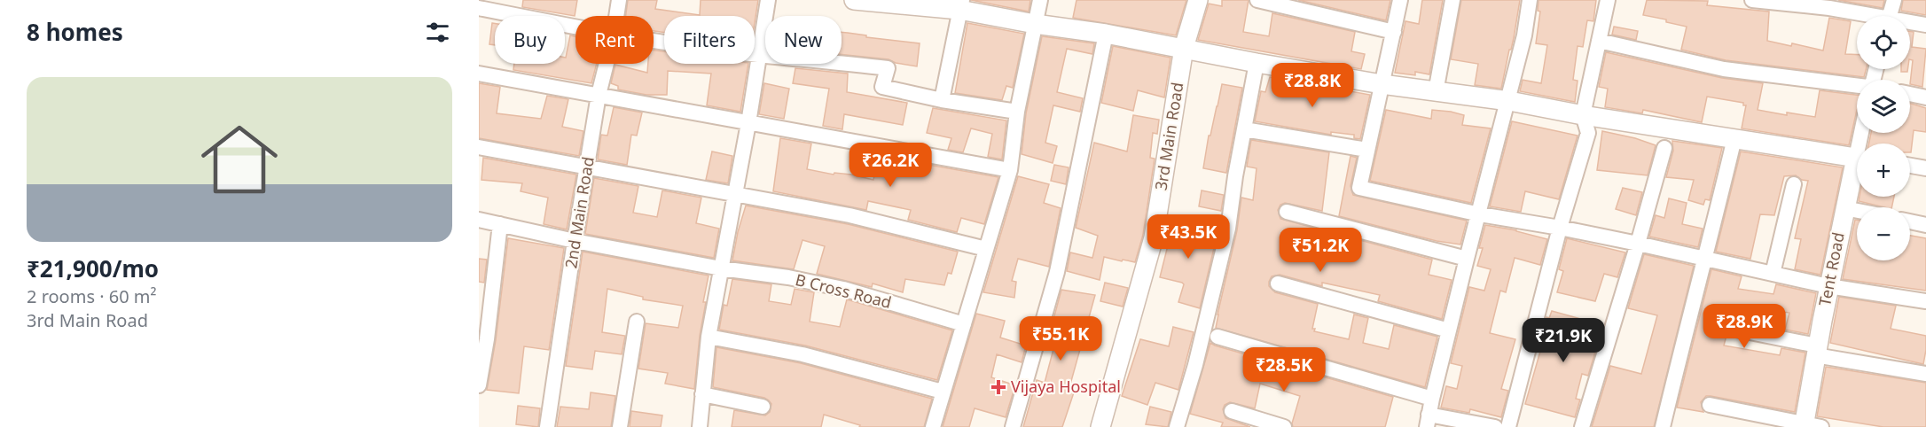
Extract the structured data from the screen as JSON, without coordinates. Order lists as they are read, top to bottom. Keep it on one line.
{"streets":{"street":["3rd Main Road","2nd Main Road","Tent Road","B Cross Road"]},"crossings":[["2nd Main Road","B Cross Road"]],"places":{"health":["Vijaya Hospital"]},"page":{"heading":"8 homes","map_buttons":["+","−"],"chip":["Buy","Rent","Filters","New"],"price":["₹28.8K","₹26.2K","₹43.5K","₹51.2K","₹28.9K","₹55.1K","₹21.9K","₹28.5K"],"list":[{"name":"₹21,900/mo","note":"2 rooms · 60 m² · 3rd Main Road"}]}}
